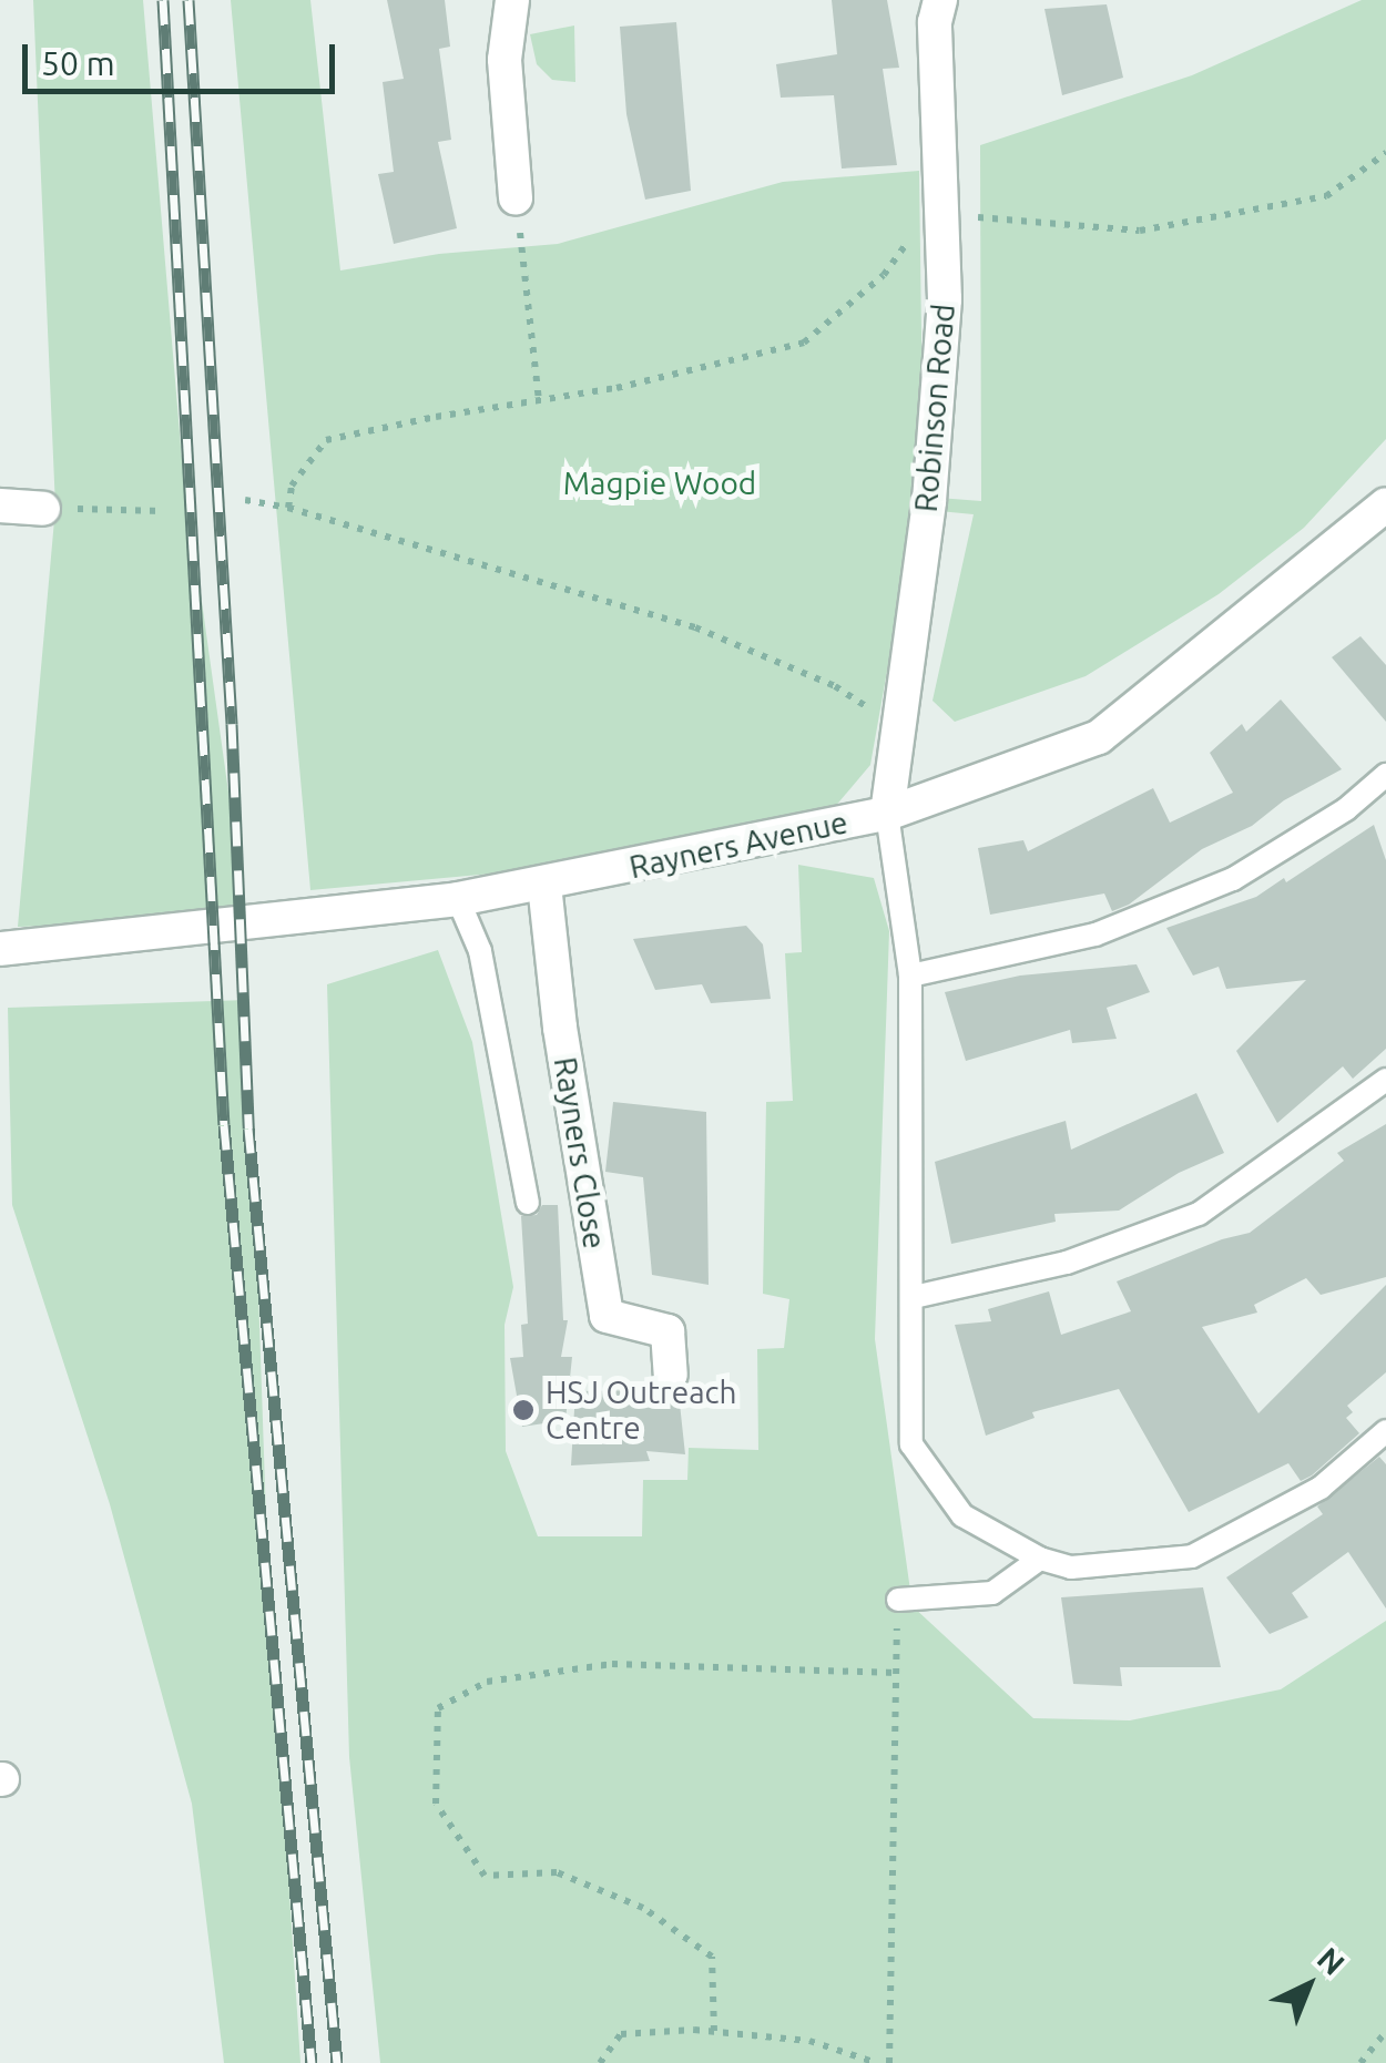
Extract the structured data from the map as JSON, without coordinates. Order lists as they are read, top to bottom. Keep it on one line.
{"streets":{"street":["Robinson Road","Rayners Avenue","Rayners Close"]},"crossings":[["Robinson Road","Rayners Avenue"],["Rayners Avenue","Rayners Close"]],"parks":["Magpie Wood"],"places":["HSJ Outreach Centre"],"scale_bar":"50 m","north":"top right"}
